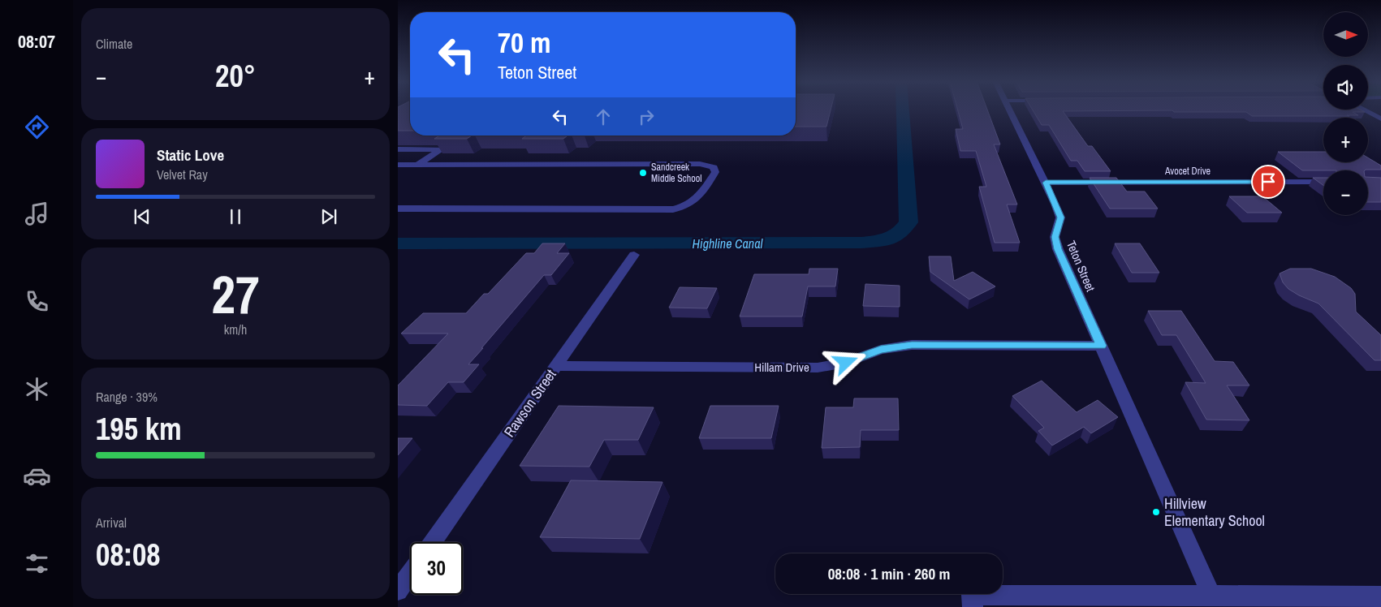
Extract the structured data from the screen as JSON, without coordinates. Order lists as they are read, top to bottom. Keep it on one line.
{"streets":{"street":["Avocet Drive","Teton Street","Hillam Drive","Rawson Street"]},"crossings":[["Avocet Drive","Teton Street"],["Teton Street","Hillam Drive"],["Hillam Drive","Rawson Street"]],"water":["Highline Canal"],"places":["Sandcreek Middle School","Hillview Elementary School"],"north":"right","page":{"tabs":"08:07","tile":["Climate",["27","km/h"],["Range · 39%","195 km"],["Arrival","08:08"]],"map_buttons":["+","−"],"turn":["70 m","Teton Street"],"heat":["−","20°","+"],"song":["Static Love","Velvet Ray"],"limit":"30","trip":"08:08 · 1 min · 260 m"}}
